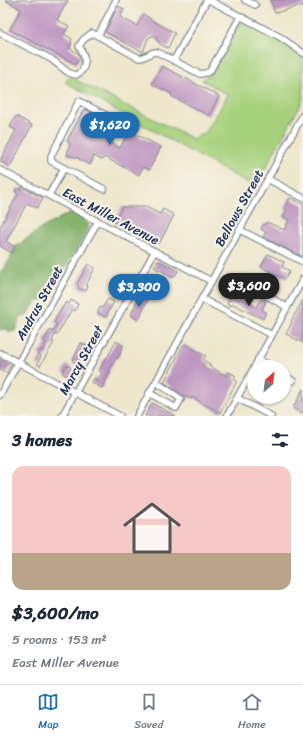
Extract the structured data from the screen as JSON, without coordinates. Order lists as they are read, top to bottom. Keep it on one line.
{"streets":{"street":["Bellows Street","East Miller Avenue","Andrus Street","Marcy Street"]},"crossings":[["Bellows Street","East Miller Avenue"],["East Miller Avenue","Andrus Street"],["East Miller Avenue","Marcy Street"]],"north":"top right","page":{"price":["$1,620","$3,600","$3,300"],"heading":"3 homes","list":[{"name":"$3,600/mo","note":"5 rooms · 153 m² · East Miller Avenue"}],"tabs":["Map","Saved","Home"]}}
